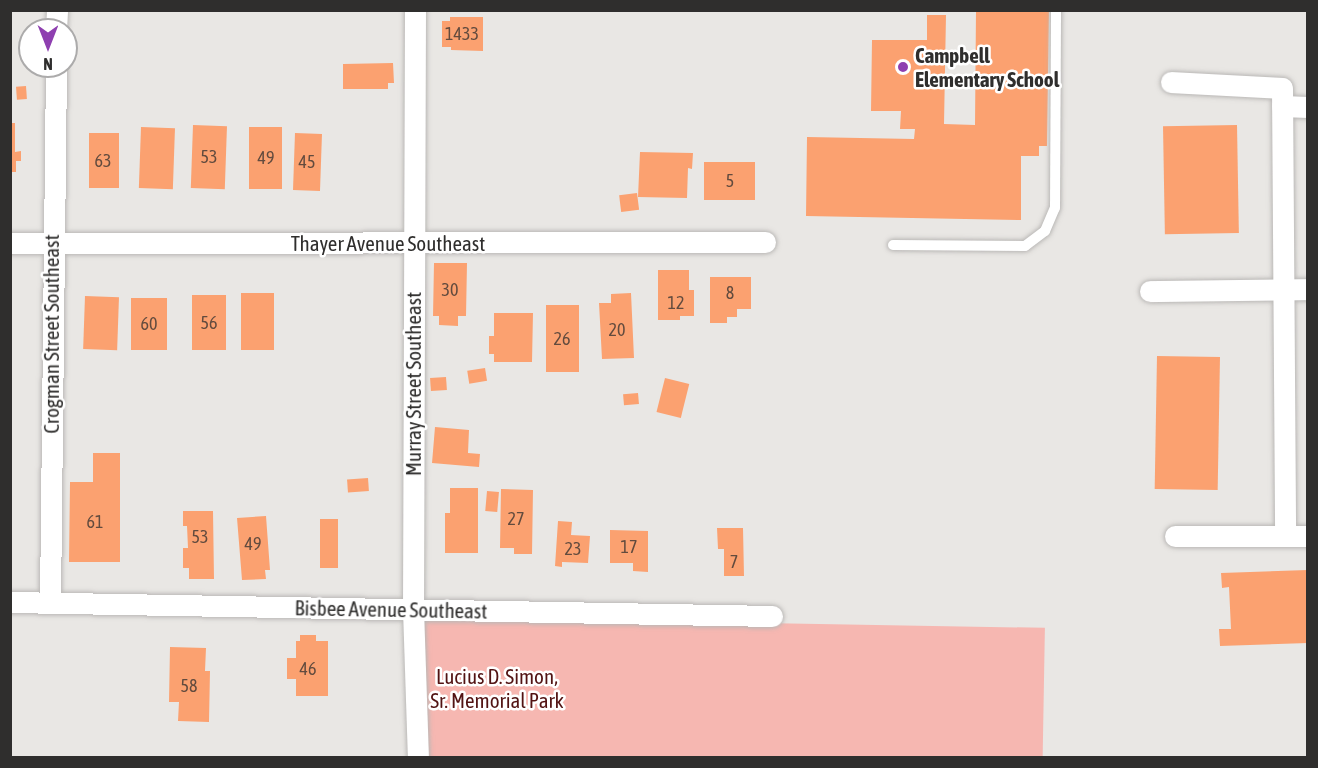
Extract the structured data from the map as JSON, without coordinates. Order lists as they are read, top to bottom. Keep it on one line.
{"streets":{"street":["Thayer Avenue Southeast","Crogman Street Southeast","Murray Street Southeast","Bisbee Avenue Southeast"]},"crossings":[["Thayer Avenue Southeast","Crogman Street Southeast"],["Thayer Avenue Southeast","Murray Street Southeast"],["Crogman Street Southeast","Bisbee Avenue Southeast"],["Murray Street Southeast","Bisbee Avenue Southeast"]],"parks":["Lucius D. Simon, Sr. Memorial Park"],"places":["Campbell Elementary School"],"house_numbers":["1433","53","49","63","45","5","30","8","12","56","60","20","26","27","61","53","49","17","23","7","46","58"],"north":"bottom"}
